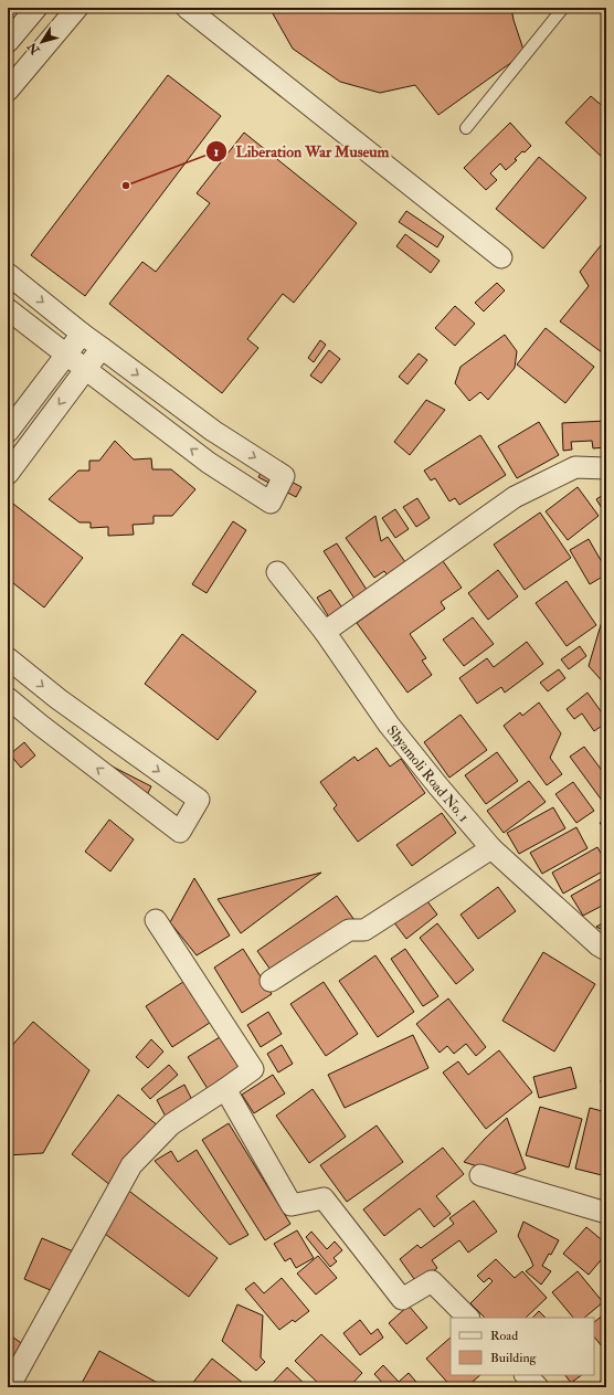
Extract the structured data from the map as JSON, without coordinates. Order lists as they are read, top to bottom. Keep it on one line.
{"streets":{"street":["Shyamoli Road No. 1"]},"places":["Liberation War Museum"],"legend":["Road","Building"],"north":"bottom left"}
